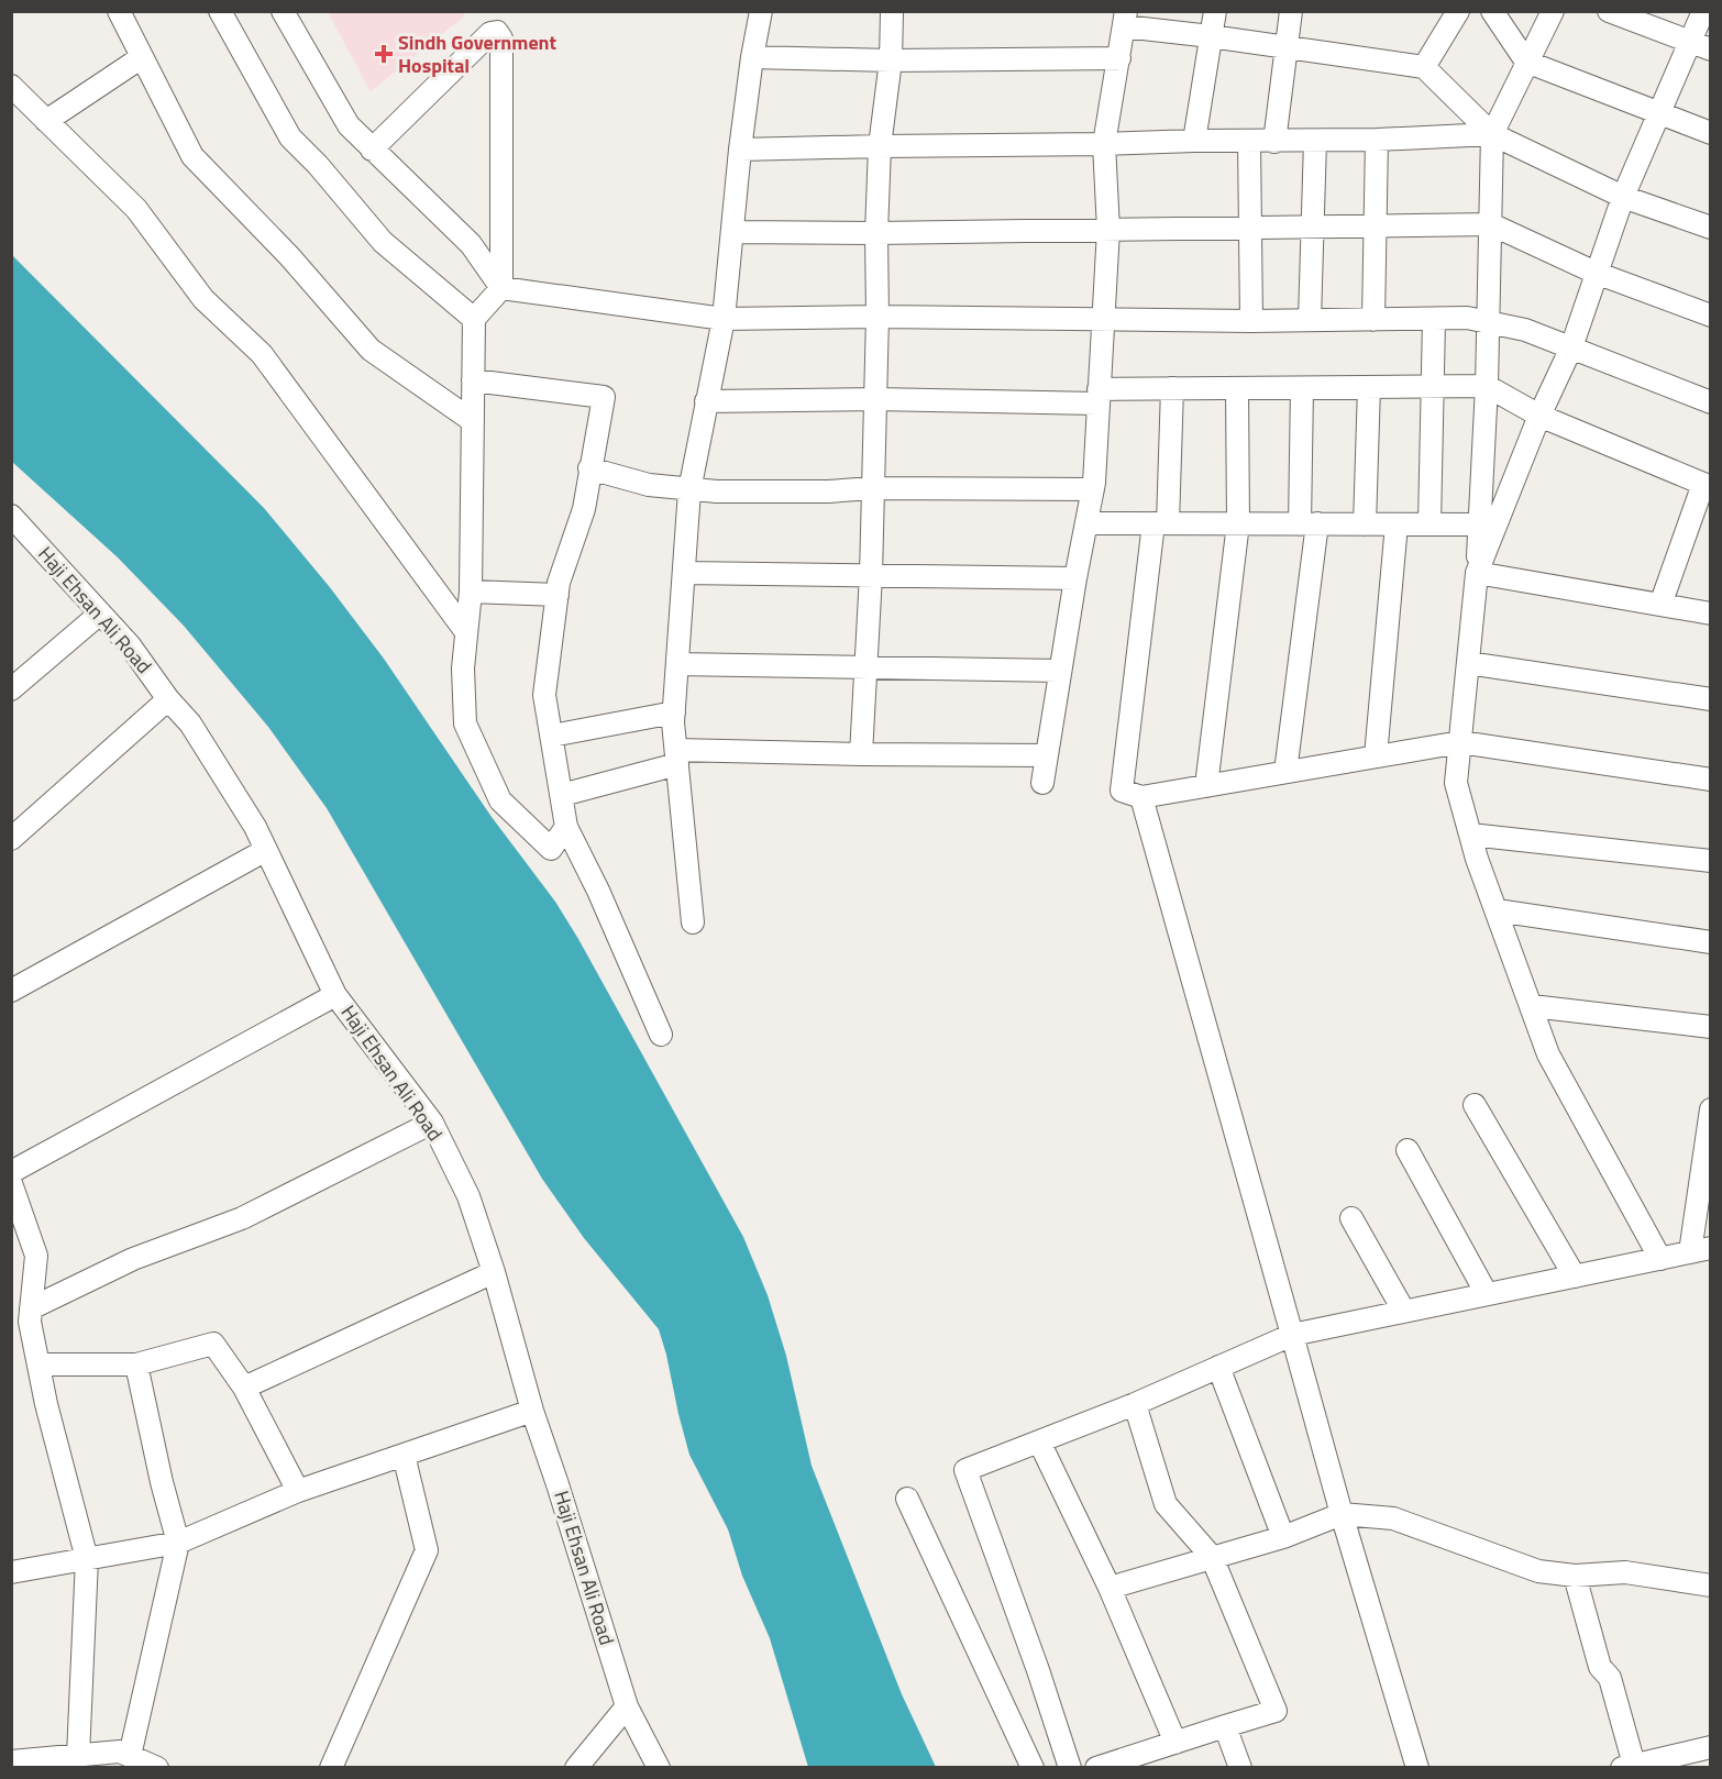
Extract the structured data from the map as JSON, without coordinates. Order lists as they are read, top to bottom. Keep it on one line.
{"streets":{"street":["Haji Ehsan Ali Road"]},"places":{"health":["Sindh Government Hospital"]}}
